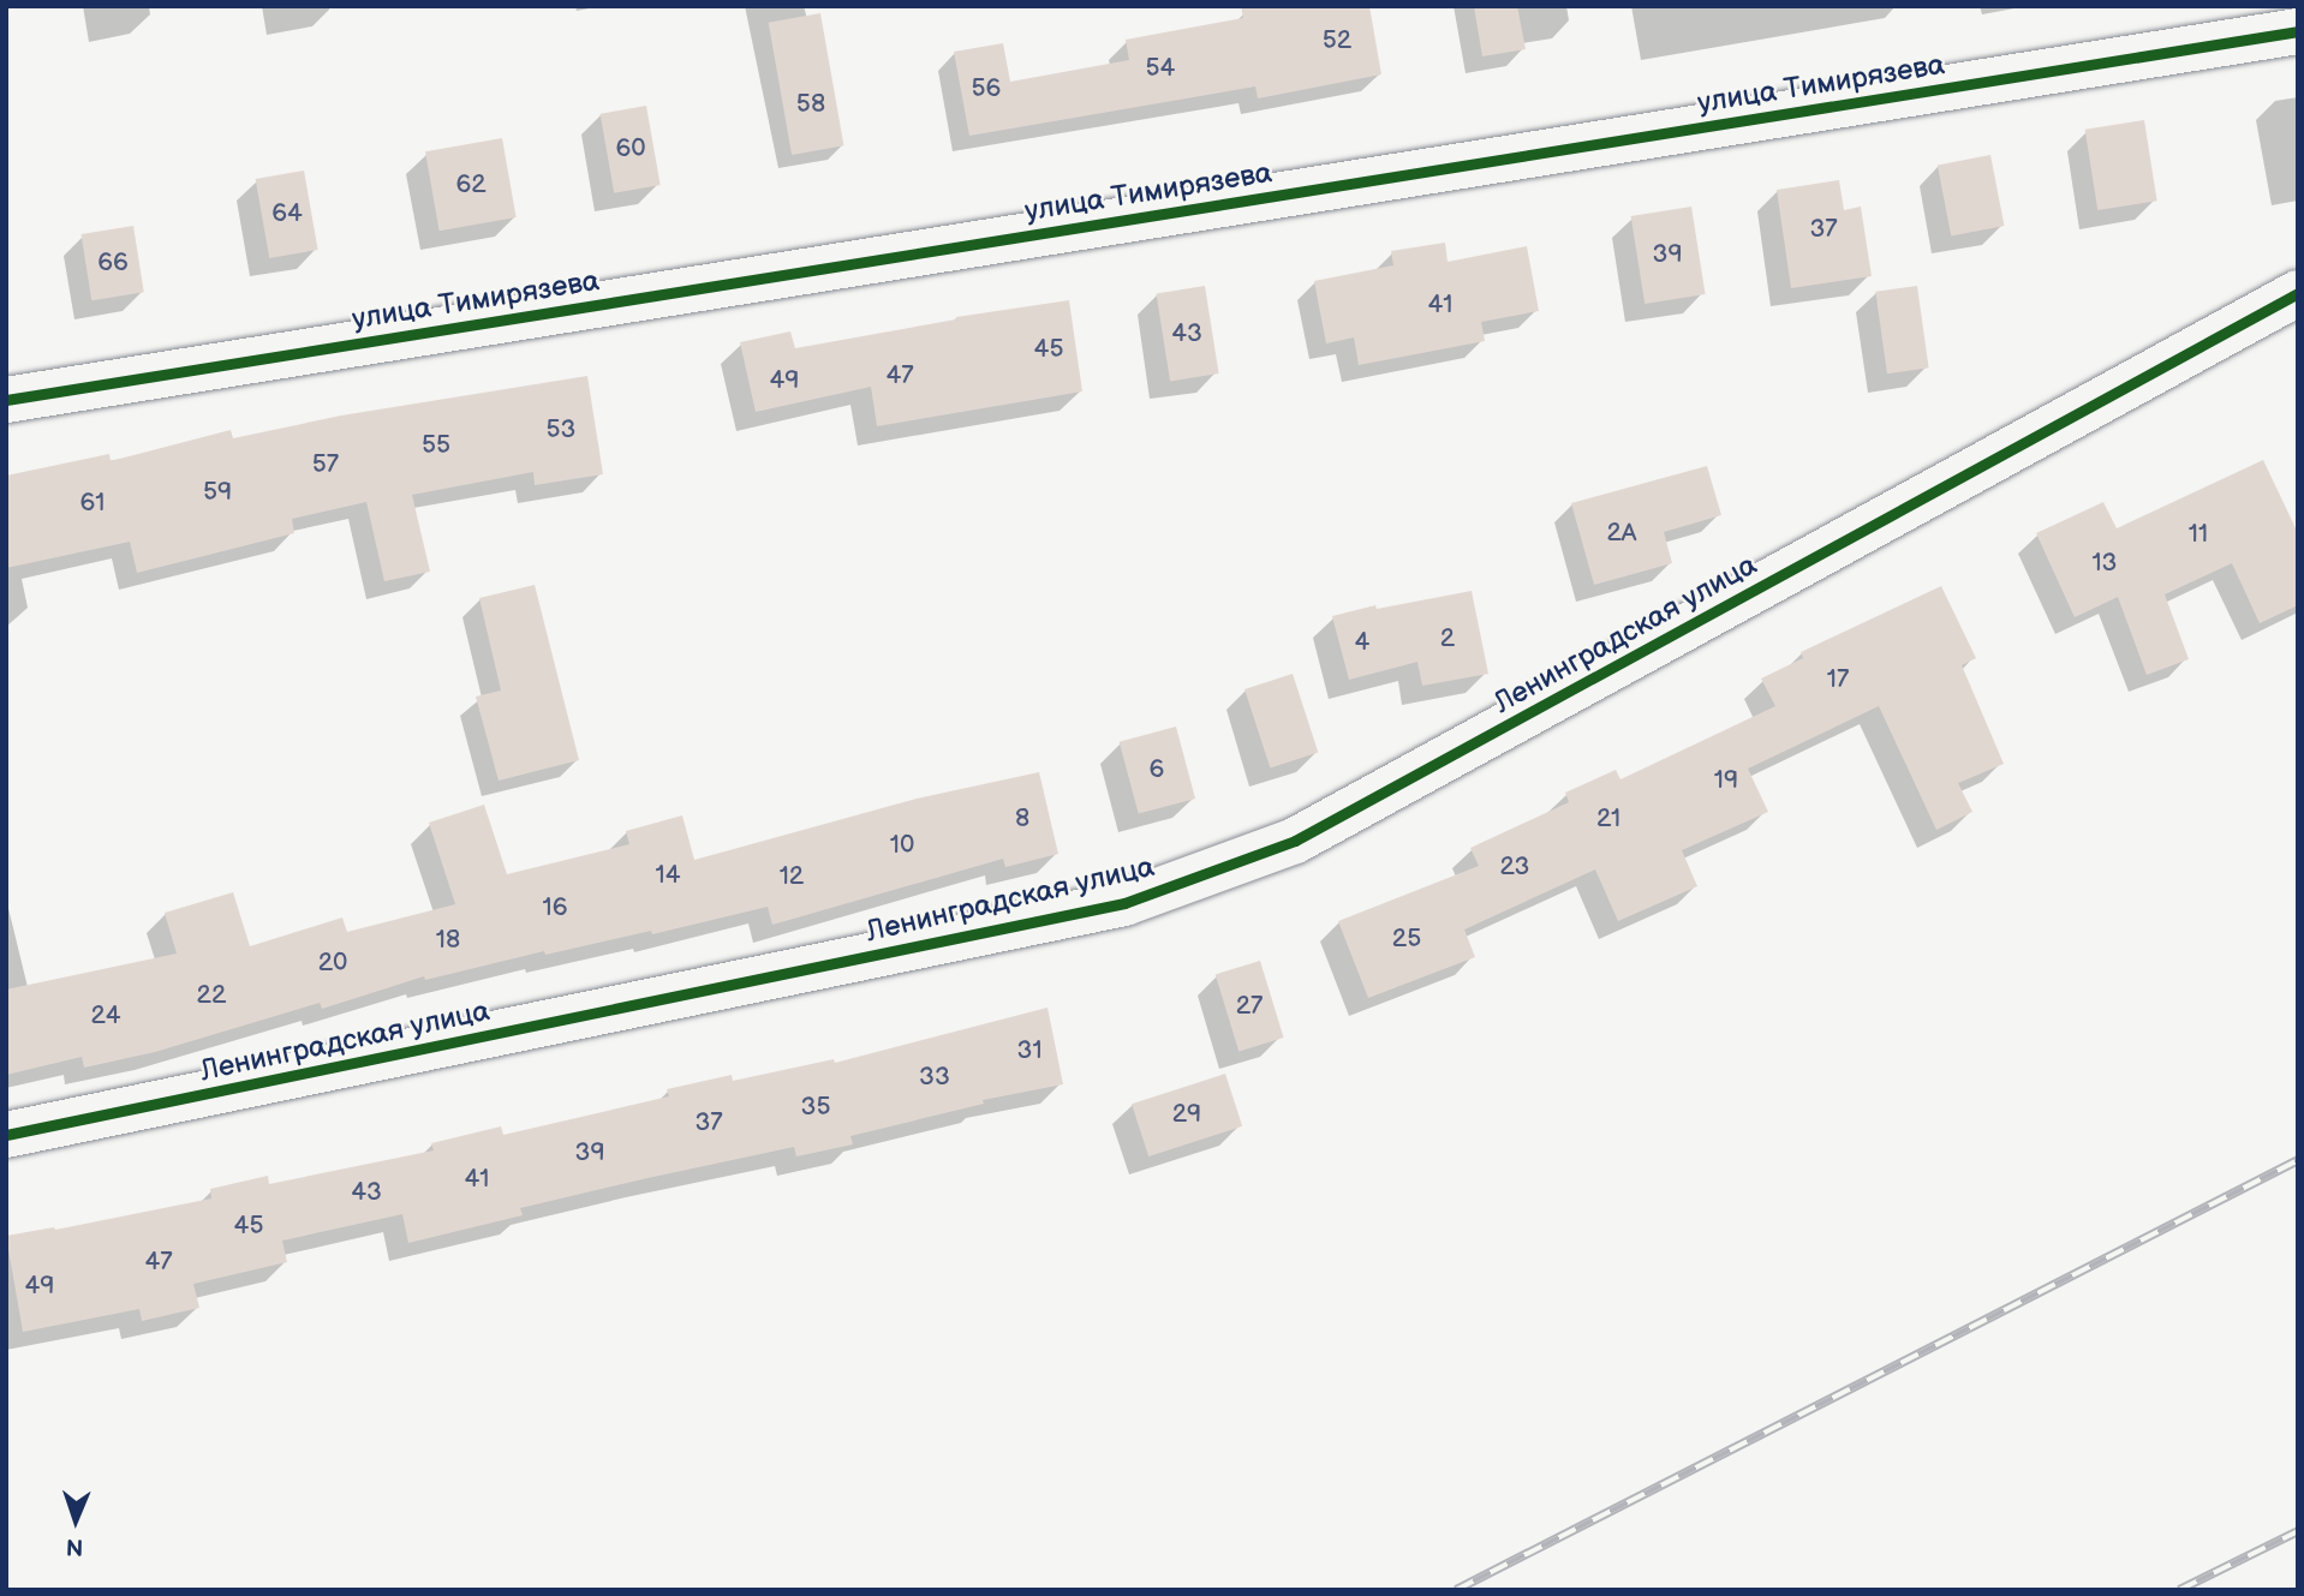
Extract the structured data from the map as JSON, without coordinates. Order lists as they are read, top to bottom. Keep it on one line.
{"streets":{"street":["улица Тимирязева","Ленинградская улица"]},"house_numbers":["52","54","56","58","60","62","64","37","39","66","41","43","45","47","49","53","55","57","59","61","2А","11","13","2","4","17","6","19","8","21","10","23","14","12","16","25","18","20","22","27","24","31","33","35","29","37","39","41","43","45","47","49"],"north":"bottom"}
